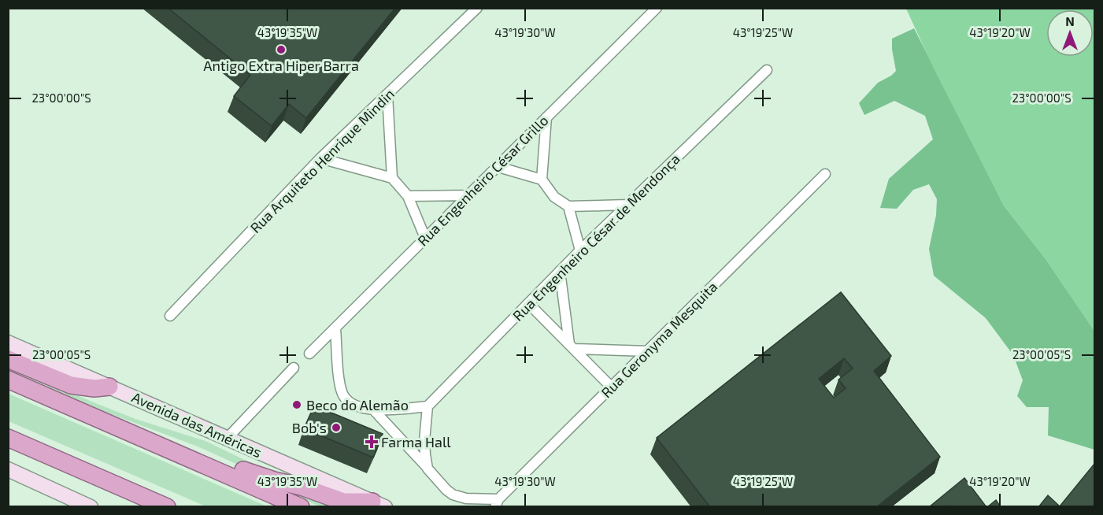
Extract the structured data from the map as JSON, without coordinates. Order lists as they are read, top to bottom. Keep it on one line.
{"streets":{"main road":["Avenida das Américas"],"street":["Rua Arquiteto Henrique Mindin","Rua Engenheiro César Grillo","Rua Engenheiro César de Mendonça","Rua Geronyma Mesquita"]},"places":{"other":["Antigo Extra Hiper Barra","Beco do Alemão","Bob's"],"health":["Farma Hall"]},"north":"top","coordinates":["43°19'35\"W","43°19'30\"W","43°19'25\"W","43°19'20\"W","23°00'00\"S","23°00'05\"S"]}
